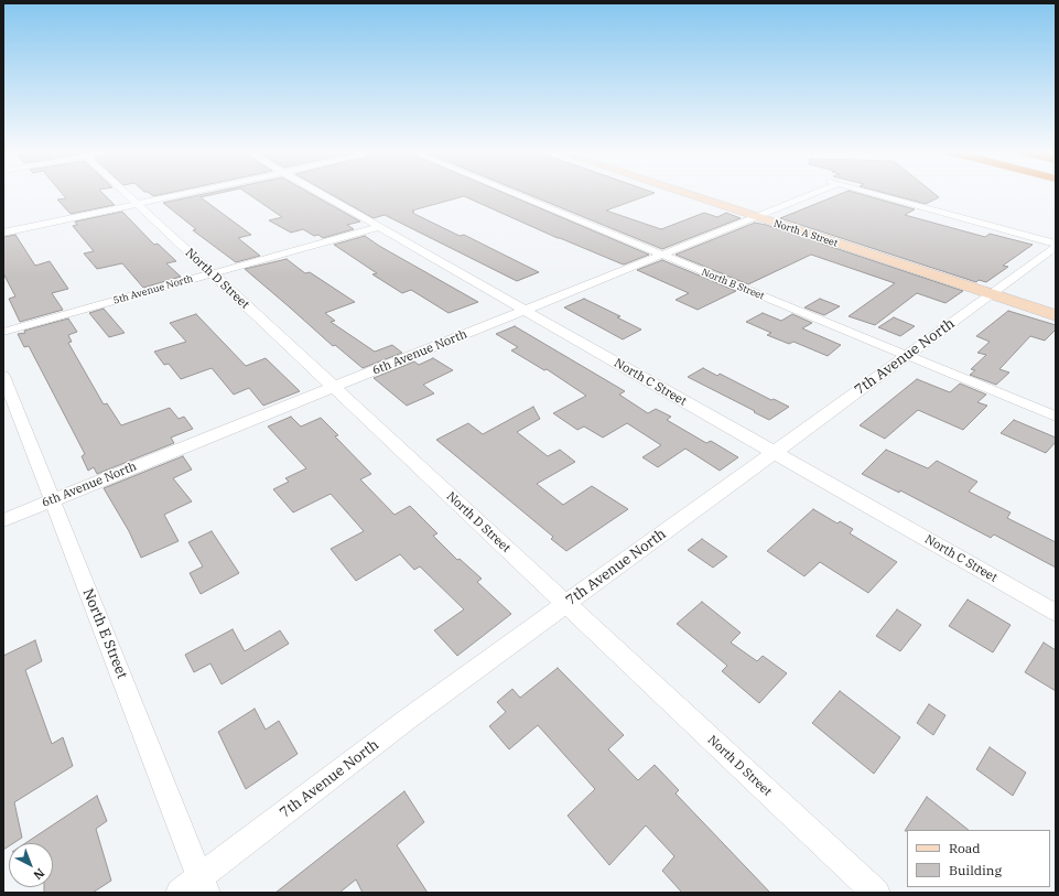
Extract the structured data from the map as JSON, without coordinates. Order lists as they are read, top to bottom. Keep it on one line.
{"streets":{"street":["North A Street","North D Street","North B Street","5th Avenue North","6th Avenue North","7th Avenue North","North C Street","North E Street"]},"crossings":[["North A Street","6th Avenue North"],["North A Street","7th Avenue North"],["North D Street","5th Avenue North"],["North D Street","6th Avenue North"],["North D Street","7th Avenue North"],["North B Street","6th Avenue North"],["North B Street","7th Avenue North"],["5th Avenue North","North C Street"],["6th Avenue North","7th Avenue North"],["6th Avenue North","North C Street"],["6th Avenue North","North E Street"],["7th Avenue North","North C Street"],["7th Avenue North","North E Street"]],"legend":["Road","Building"],"north":"bottom right"}
